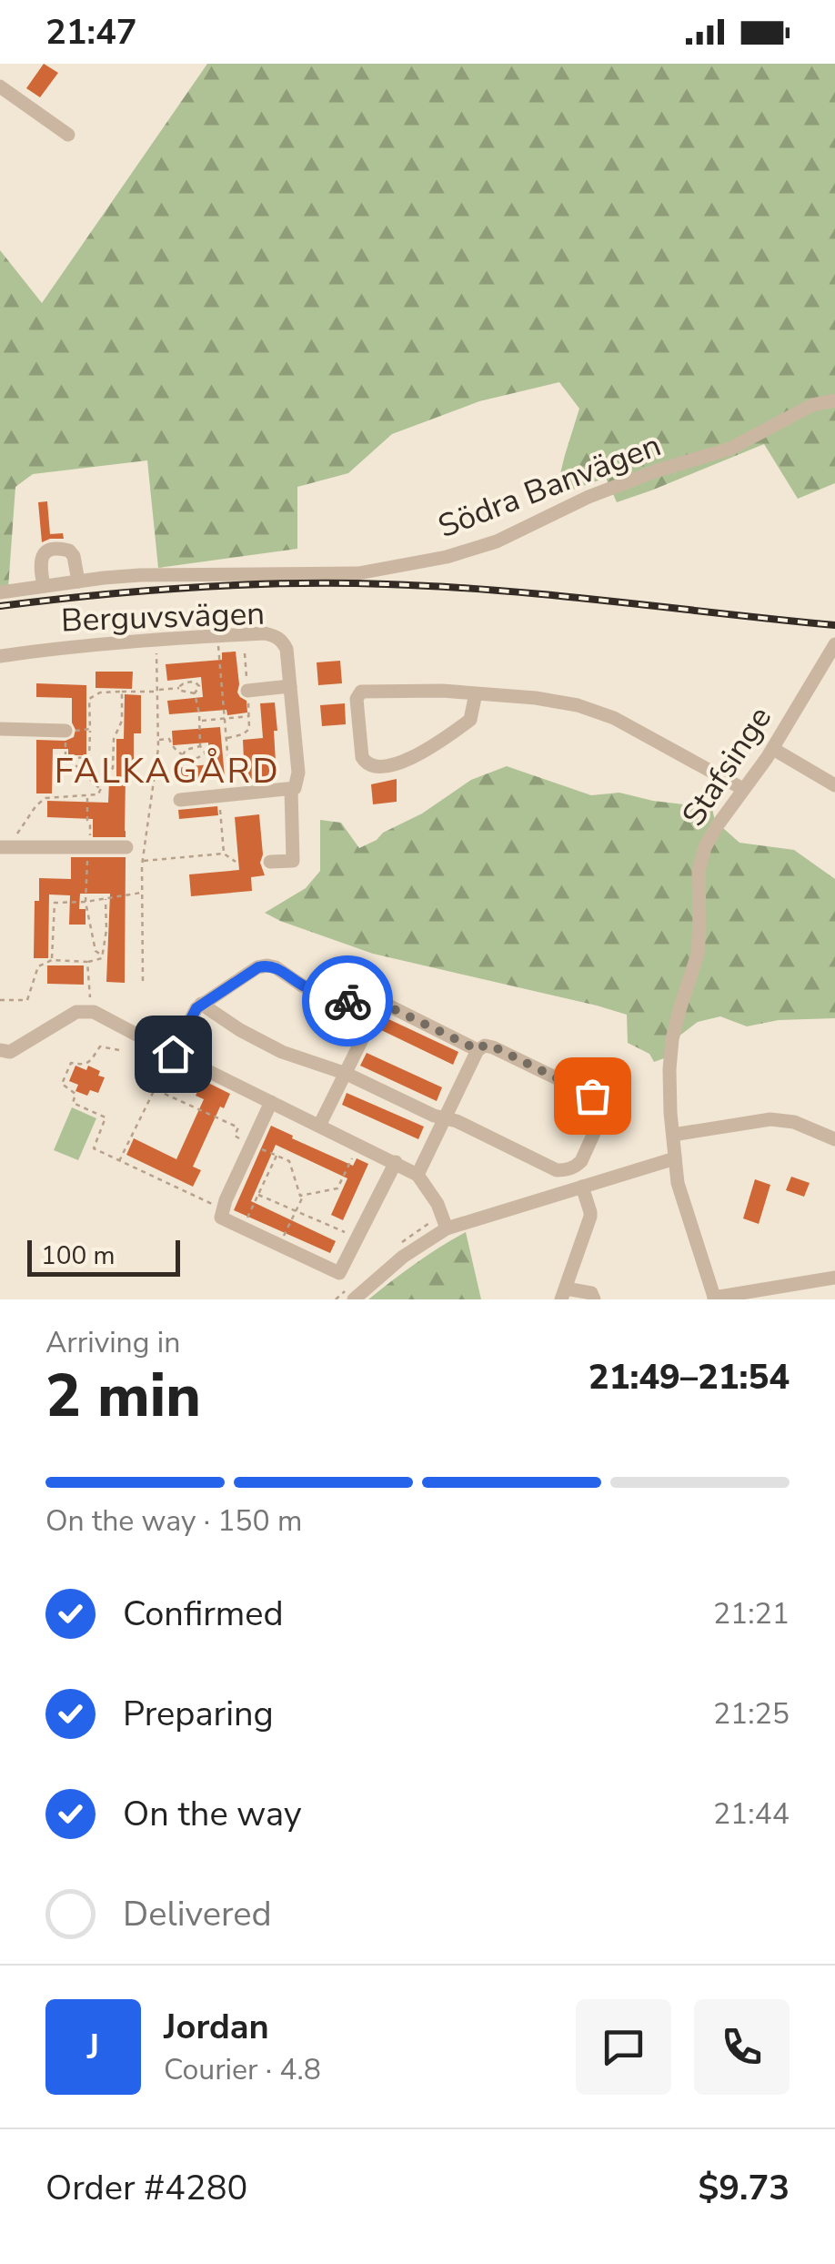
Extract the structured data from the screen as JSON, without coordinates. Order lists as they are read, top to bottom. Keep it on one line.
{"streets":{"street":["Södra Banvägen","Berguvsvägen","Stafsinge"]},"districts":["FALKAGÅRD"],"scale_bar":"100 m","page":{"status":"21:47","scale":"100 m","heading":["2 min","Arriving in","21:49–21:54"],"panel":["Jordan","Courier · 4.8","Order #4280","$9.73"],"bar":"On the way · 150 m","list":[["Confirmed","21:21"],["Preparing","21:25"],["On the way","21:44"],"Delivered"],"round":"J"}}
